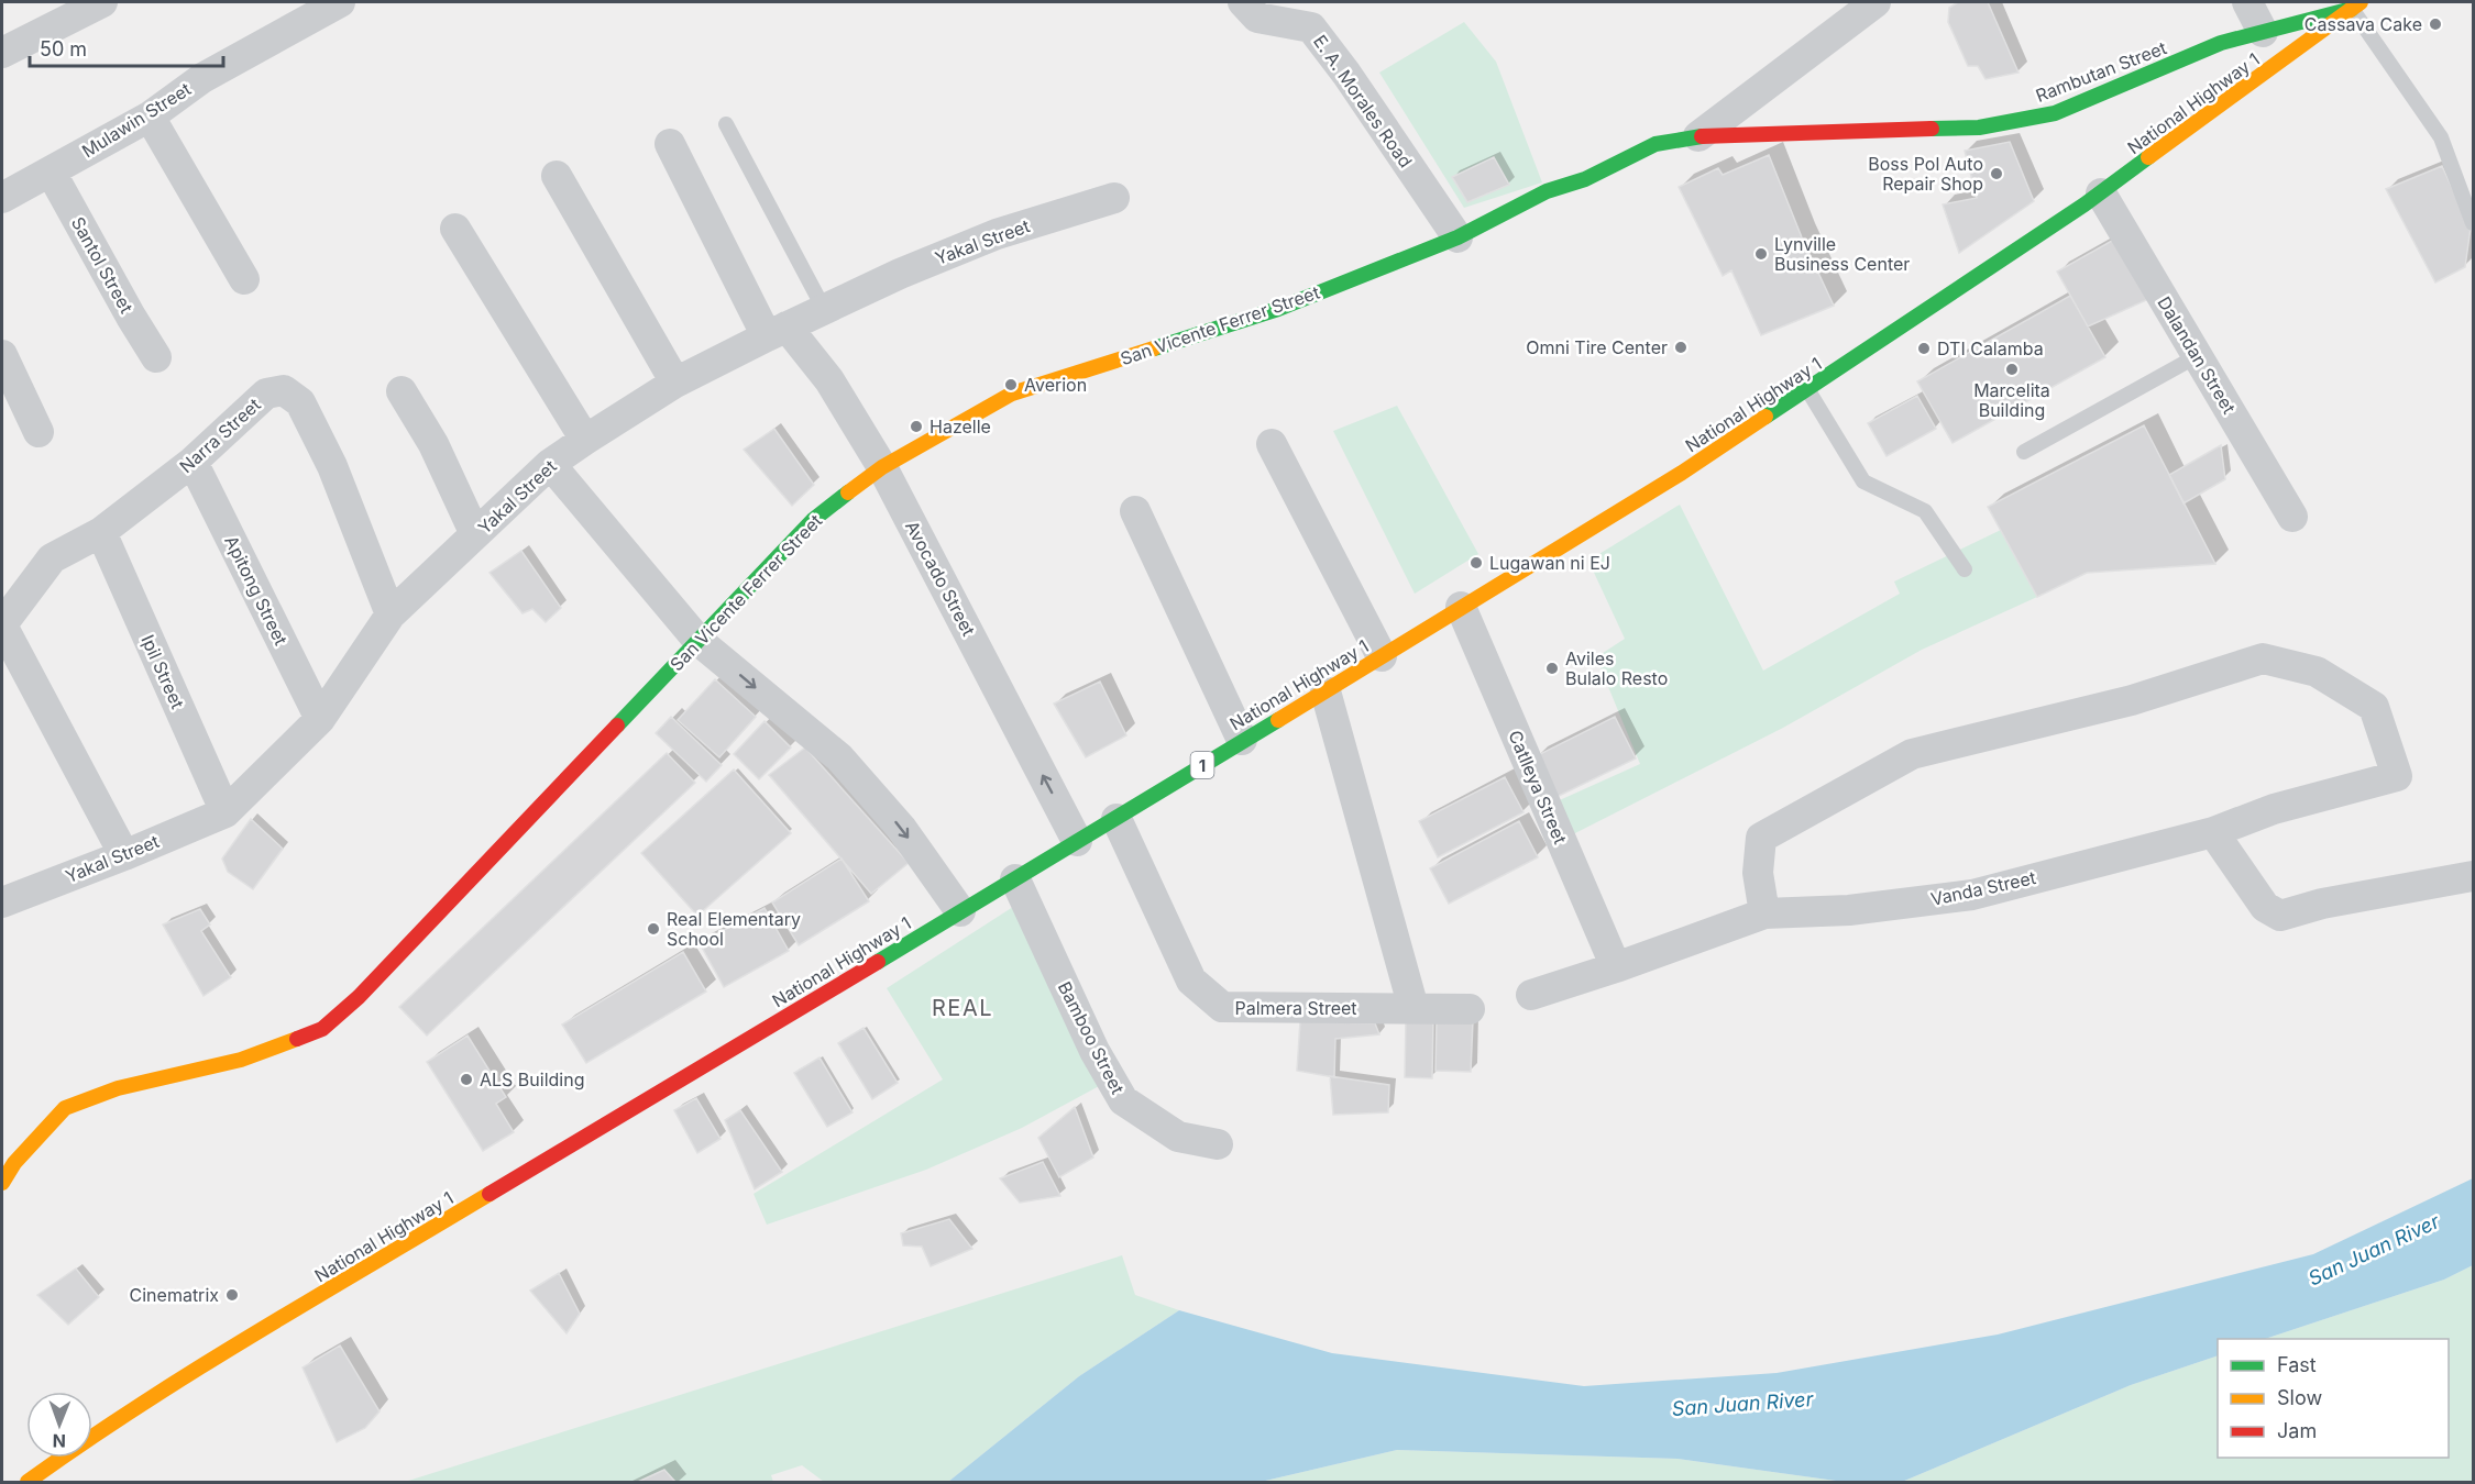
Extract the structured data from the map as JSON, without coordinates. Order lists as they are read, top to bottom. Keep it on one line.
{"streets":{"main road":["Rambutan Street","National Highway 1","San Vicente Ferrer Street","1"],"street":["E. A. Morales Road","Mulawin Street","Yakal Street","Santol Street","Dalandan Street","Narra Street","Avocado Street","Apitong Street","Ipil Street","Catlleya Street","Vanda Street","Palmera Street","Bamboo Street"]},"crossings":[["Rambutan Street","National Highway 1"],["Rambutan Street","San Vicente Ferrer Street"],["E. A. Morales Road","San Vicente Ferrer Street"],["National Highway 1","Dalandan Street"],["National Highway 1","Avocado Street"],["National Highway 1","Catlleya Street"],["National Highway 1","Palmera Street"],["National Highway 1","Bamboo Street"],["Mulawin Street","Santol Street"],["Yakal Street","Narra Street"],["Yakal Street","Avocado Street"],["Yakal Street","Apitong Street"],["Yakal Street","Ipil Street"],["San Vicente Ferrer Street","Avocado Street"],["Narra Street","Apitong Street"],["Narra Street","Ipil Street"],["Catlleya Street","Vanda Street"]],"districts":["REAL"],"water":["San Juan River"],"places":["Cassava Cake","Boss Pol Auto Repair Shop","Lynville Business Center","Omni Tire Center","DTI Calamba","Marcelita Building","Averion","Hazelle","Lugawan ni EJ","Aviles Bulalo Resto","Real Elementary School","ALS Building","Cinematrix"],"legend":["Fast","Slow","Jam"],"scale_bar":"50 m","north":"bottom"}
